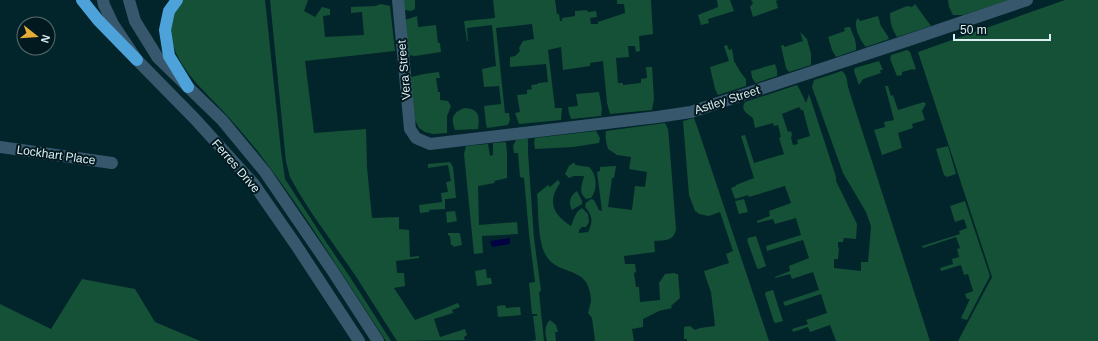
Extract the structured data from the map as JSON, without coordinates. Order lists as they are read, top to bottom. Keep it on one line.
{"streets":{"street":["Vera Street","Astley Street","Lockhart Place","Ferres Drive"]},"crossings":[["Vera Street","Astley Street"]],"scale_bar":"50 m","north":"right"}
